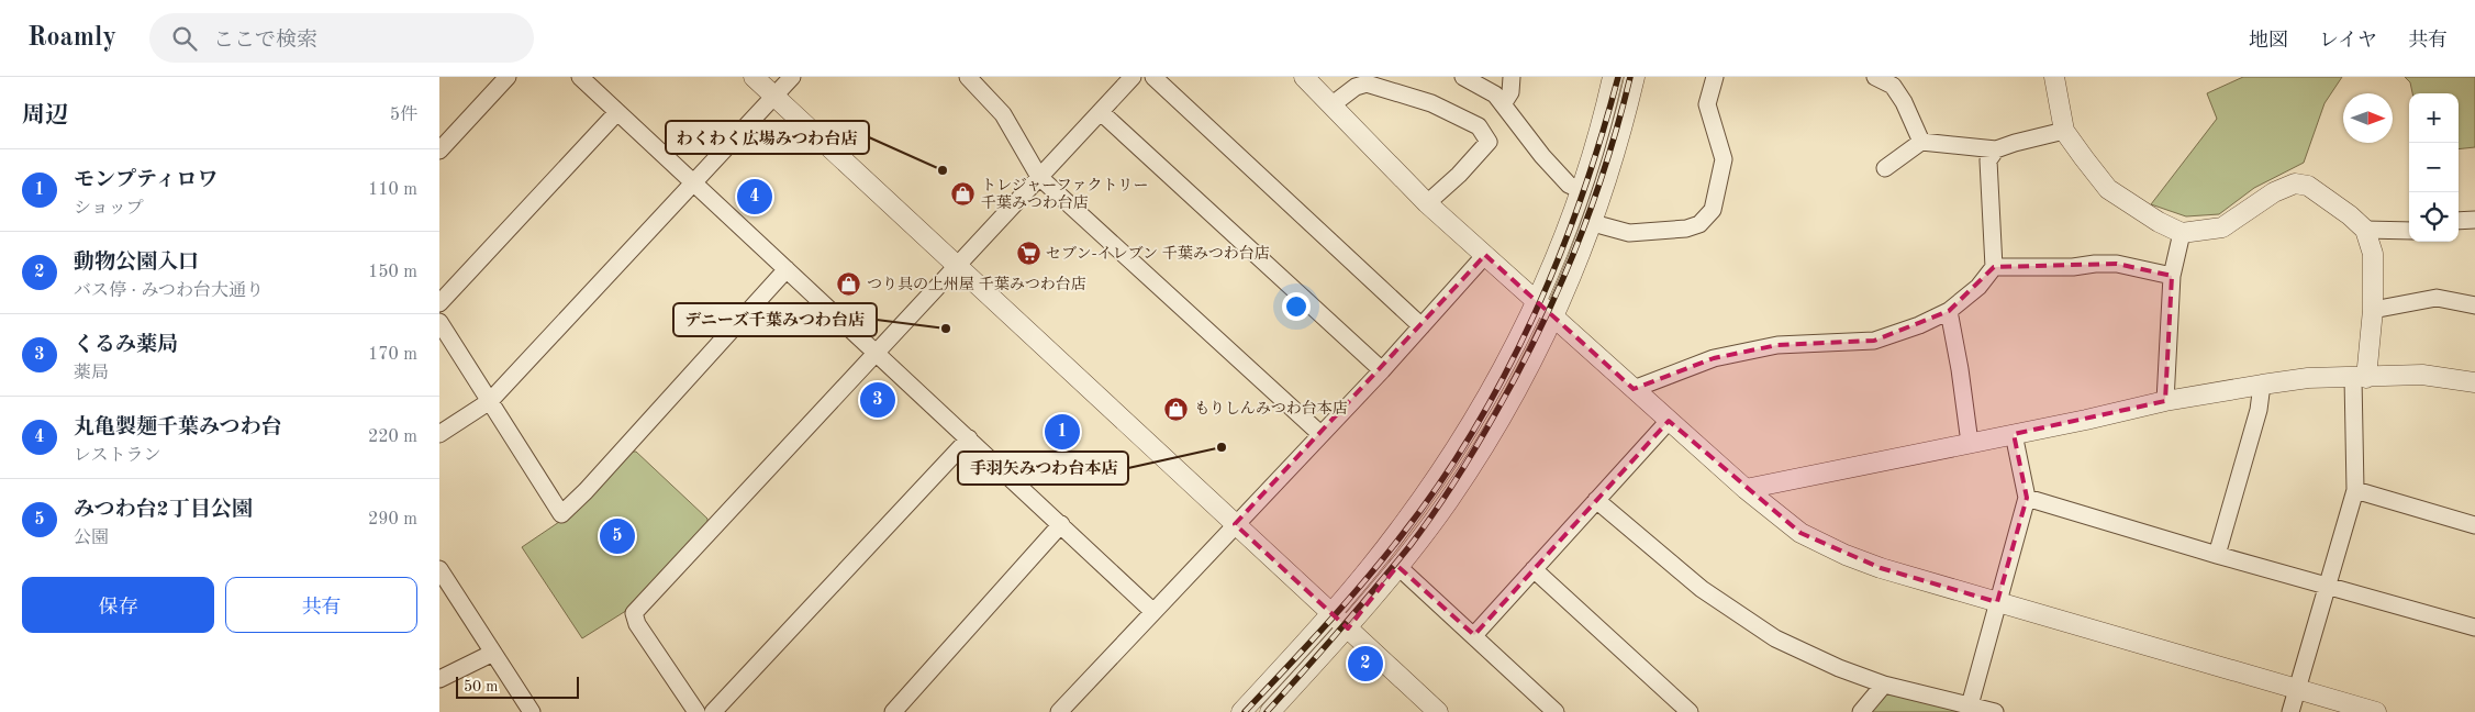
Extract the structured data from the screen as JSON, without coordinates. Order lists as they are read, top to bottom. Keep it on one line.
{"places":{"other":["わくわく広場みつわ台店","デニーズ千葉みつわ台店","手羽矢みつわ台本店"],"shop":["トレジャーファクトリー 千葉みつわ台店","つり具の上州屋 千葉みつわ台店","もりしんみつわ台本店"],"supermarket":["セブン-イレブン 千葉みつわ台店"]},"scale_bar":"50 m","north":"right","page":{"header":"Roamly","search":"ここで検索","nav":["地図","レイヤ","共有"],"heading":["周辺","5件"],"map_buttons":["+","−"],"list":[{"mark":"1","name":"モンプティロワ","note":"ショップ","value":"110 m"},{"mark":"2","name":"動物公園入口","note":"バス停 · みつわ台大通り","value":"150 m"},{"mark":"3","name":"くるみ薬局","note":"薬局","value":"170 m"},{"mark":"4","name":"丸亀製麺千葉みつわ台","note":"レストラン","value":"220 m"},{"mark":"5","name":"みつわ台2丁目公園","note":"公園","value":"290 m"}],"pins":["4","3","1","5","2"],"buttons":["保存","共有"],"scale":"50 m"}}
